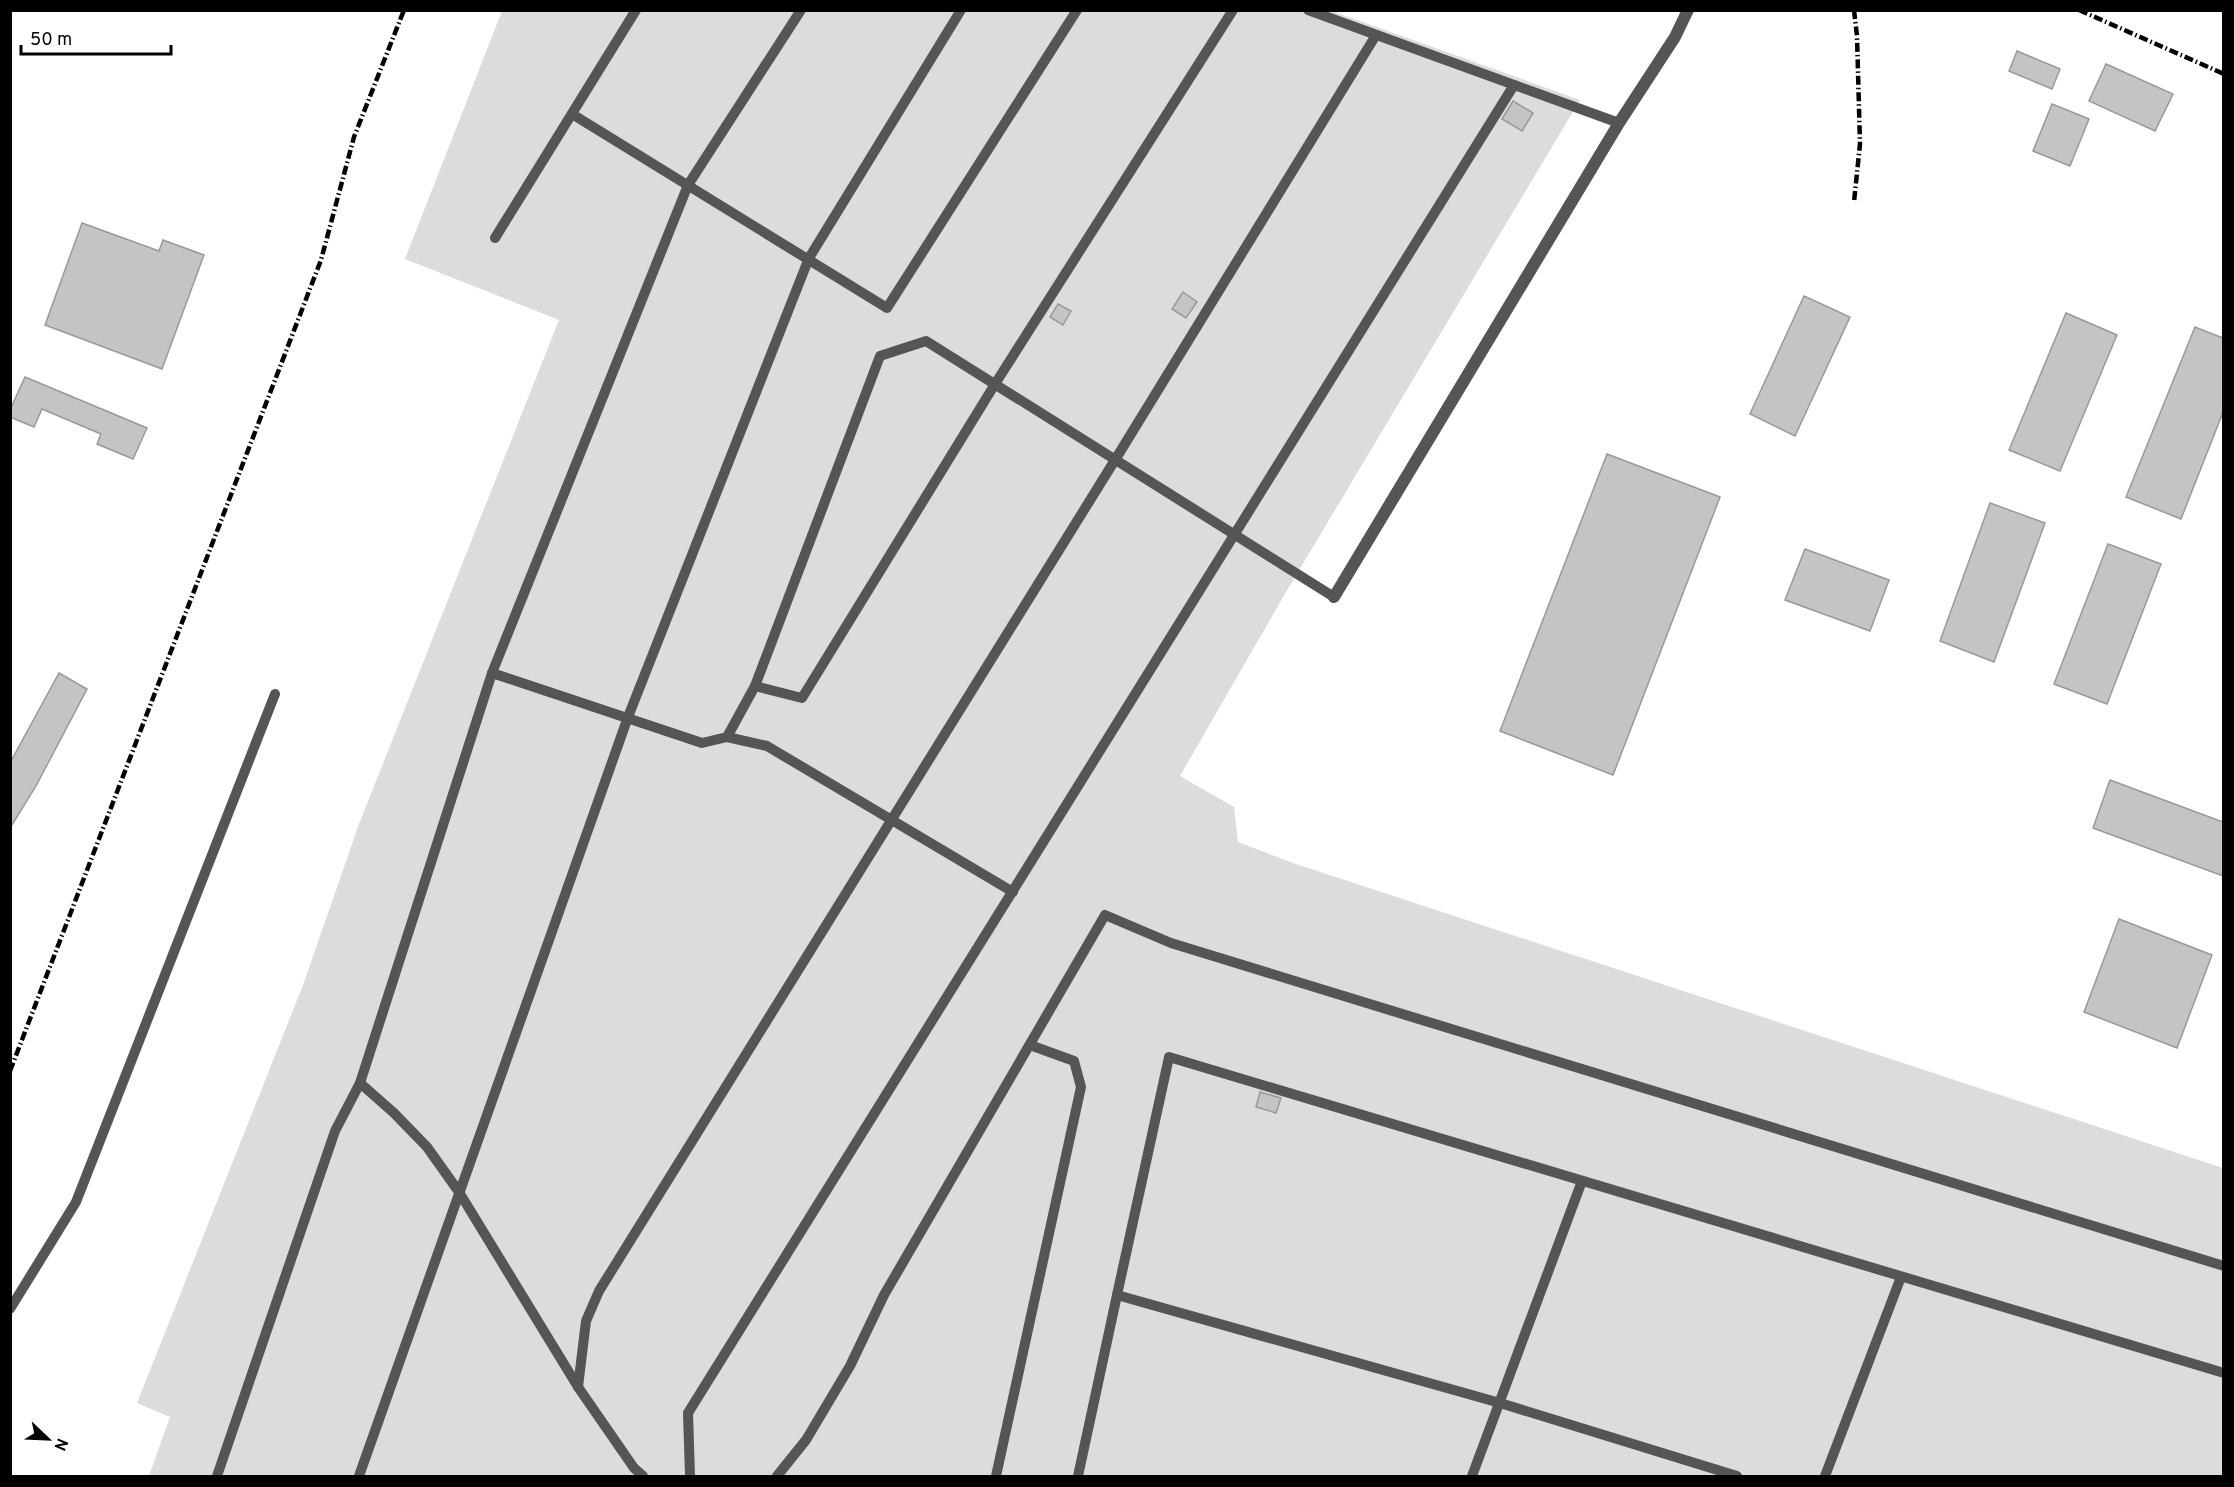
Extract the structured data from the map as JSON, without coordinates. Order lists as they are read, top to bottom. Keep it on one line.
{"scale_bar":"50 m","north":"bottom right"}
